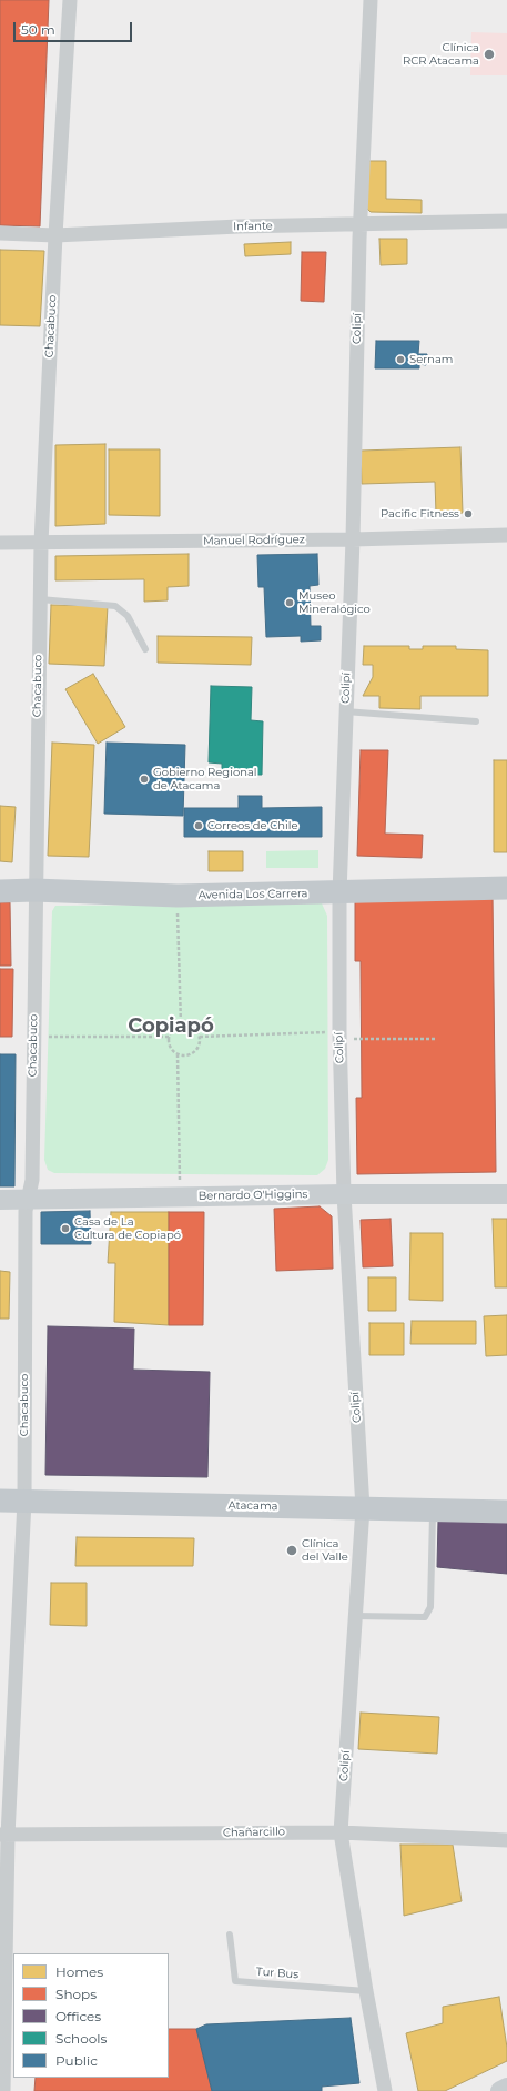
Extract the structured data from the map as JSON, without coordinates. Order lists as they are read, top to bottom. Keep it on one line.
{"streets":{"main road":["Avenida Los Carrera","Bernardo O'Higgins","Atacama"],"street":["Infante","Chacabuco","Colipí","Manuel Rodríguez","Chañarcillo"],"lane":["Tur Bus"]},"crossings":[["Infante","Chacabuco"],["Infante","Colipí"],["Chacabuco","Manuel Rodríguez"],["Chacabuco","Avenida Los Carrera"],["Chacabuco","Bernardo O'Higgins"],["Chacabuco","Atacama"],["Chacabuco","Chañarcillo"],["Colipí","Manuel Rodríguez"],["Colipí","Avenida Los Carrera"],["Colipí","Bernardo O'Higgins"],["Colipí","Atacama"],["Colipí","Chañarcillo"],["Colipí","Tur Bus"]],"districts":["Copiapó"],"places":["Clínica RCR Atacama","Sernam","Pacific Fitness","Museo Mineralógico","Gobierno Regional de Atacama","Correos de Chile","Casa de La Cultura de Copiapó","Clínica del Valle"],"legend":["Homes","Shops","Offices","Schools","Public"],"scale_bar":"50 m"}
